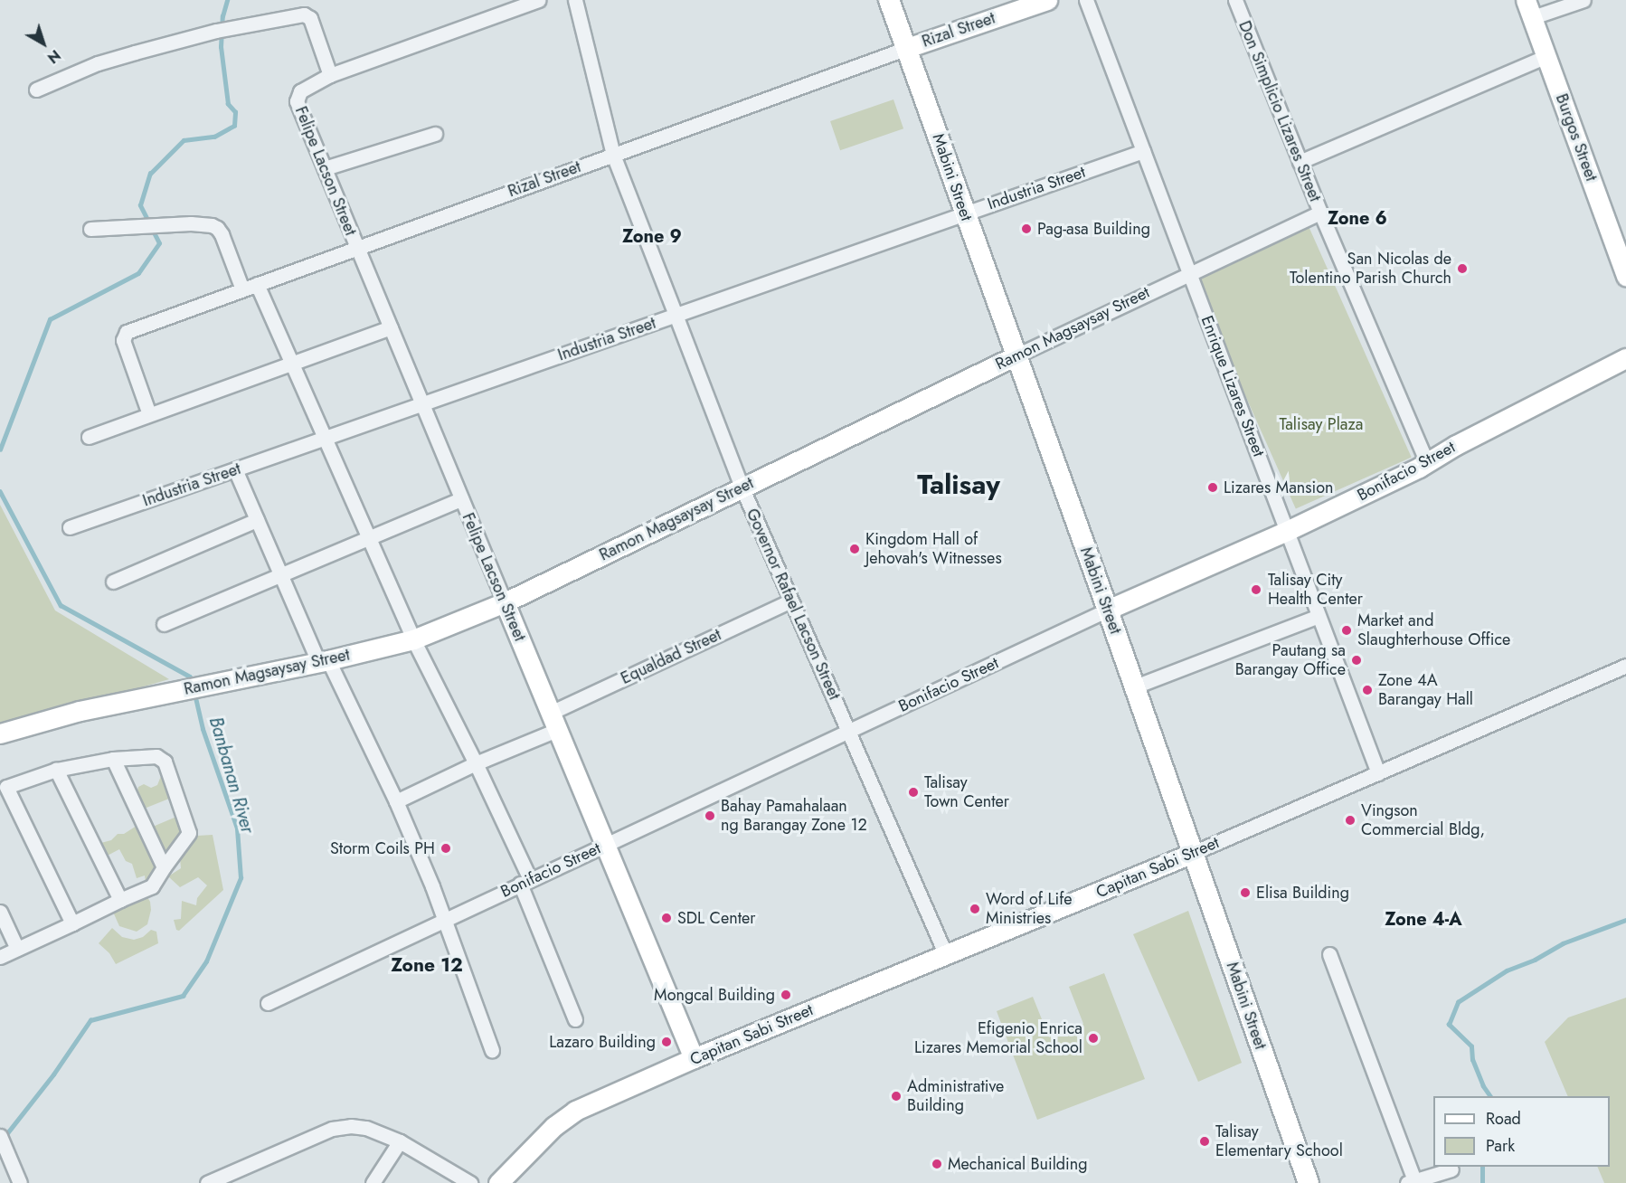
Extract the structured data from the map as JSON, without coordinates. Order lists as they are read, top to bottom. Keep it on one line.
{"streets":{"main road":["Mabini Street"],"street":["Rizal Street","Don Simplicio Lizares Street","Burgos Street","Felipe Lacson Street","Industria Street","Ramon Magsaysay Street","Enrique Lizares Street","Bonifacio Street","Governor Rafael Lacson Street","Equaldad Street","Capitan Sabi Street"]},"crossings":[["Rizal Street","Felipe Lacson Street"],["Rizal Street","Mabini Street"],["Rizal Street","Governor Rafael Lacson Street"],["Don Simplicio Lizares Street","Ramon Magsaysay Street"],["Don Simplicio Lizares Street","Bonifacio Street"],["Felipe Lacson Street","Industria Street"],["Felipe Lacson Street","Ramon Magsaysay Street"],["Felipe Lacson Street","Bonifacio Street"],["Felipe Lacson Street","Equaldad Street"],["Felipe Lacson Street","Capitan Sabi Street"],["Mabini Street","Industria Street"],["Mabini Street","Ramon Magsaysay Street"],["Mabini Street","Bonifacio Street"],["Mabini Street","Capitan Sabi Street"],["Industria Street","Enrique Lizares Street"],["Industria Street","Governor Rafael Lacson Street"],["Ramon Magsaysay Street","Enrique Lizares Street"],["Ramon Magsaysay Street","Governor Rafael Lacson Street"],["Enrique Lizares Street","Bonifacio Street"],["Enrique Lizares Street","Capitan Sabi Street"],["Bonifacio Street","Governor Rafael Lacson Street"],["Governor Rafael Lacson Street","Equaldad Street"],["Governor Rafael Lacson Street","Capitan Sabi Street"]],"districts":["Zone 6","Zone 9","Talisay","Zone 4-A","Zone 12"],"water":["Banbanan River"],"parks":["Talisay Plaza"],"places":["Pag-asa Building","San Nicolas de Tolentino Parish Church","Lizares Mansion","Kingdom Hall of Jehovah's Witnesses","Talisay City Health Center","Market and Slaughterhouse Office","Pautang sa Barangay Office","Zone 4A Barangay Hall","Talisay Town Center","Bahay Pamahalaan ng Barangay Zone 12","Vingson Commercial Bldg,","Storm Coils PH","Elisa Building","Word of Life Ministries","SDL Center","Mongcal Building","Efigenio Enrica Lizares Memorial School","Lazaro Building","Administrative Building","Talisay Elementary School","Mechanical Building"],"legend":["Road","Park"],"north":"bottom right"}
